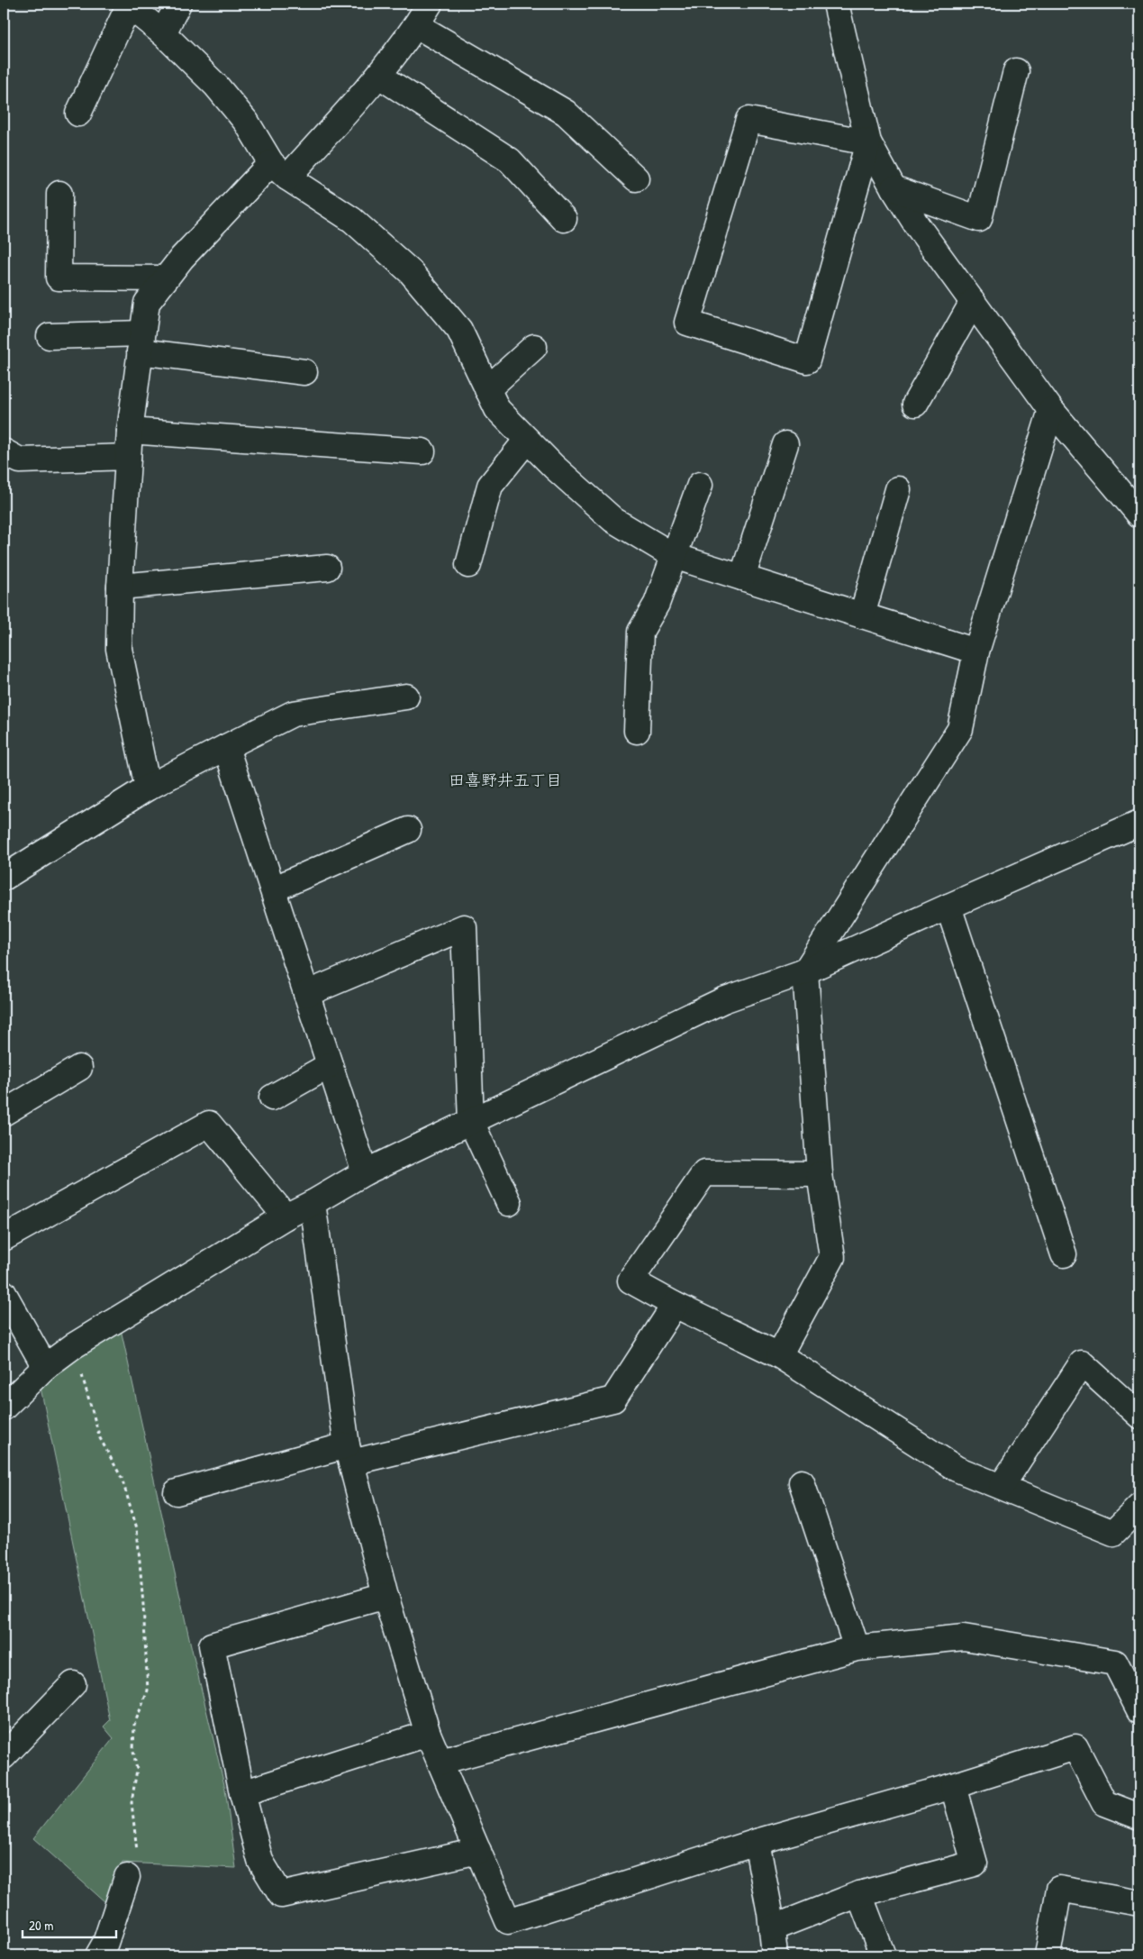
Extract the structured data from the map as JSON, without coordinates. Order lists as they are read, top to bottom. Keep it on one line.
{"districts":["田喜野井五丁目"],"scale_bar":"20 m"}
